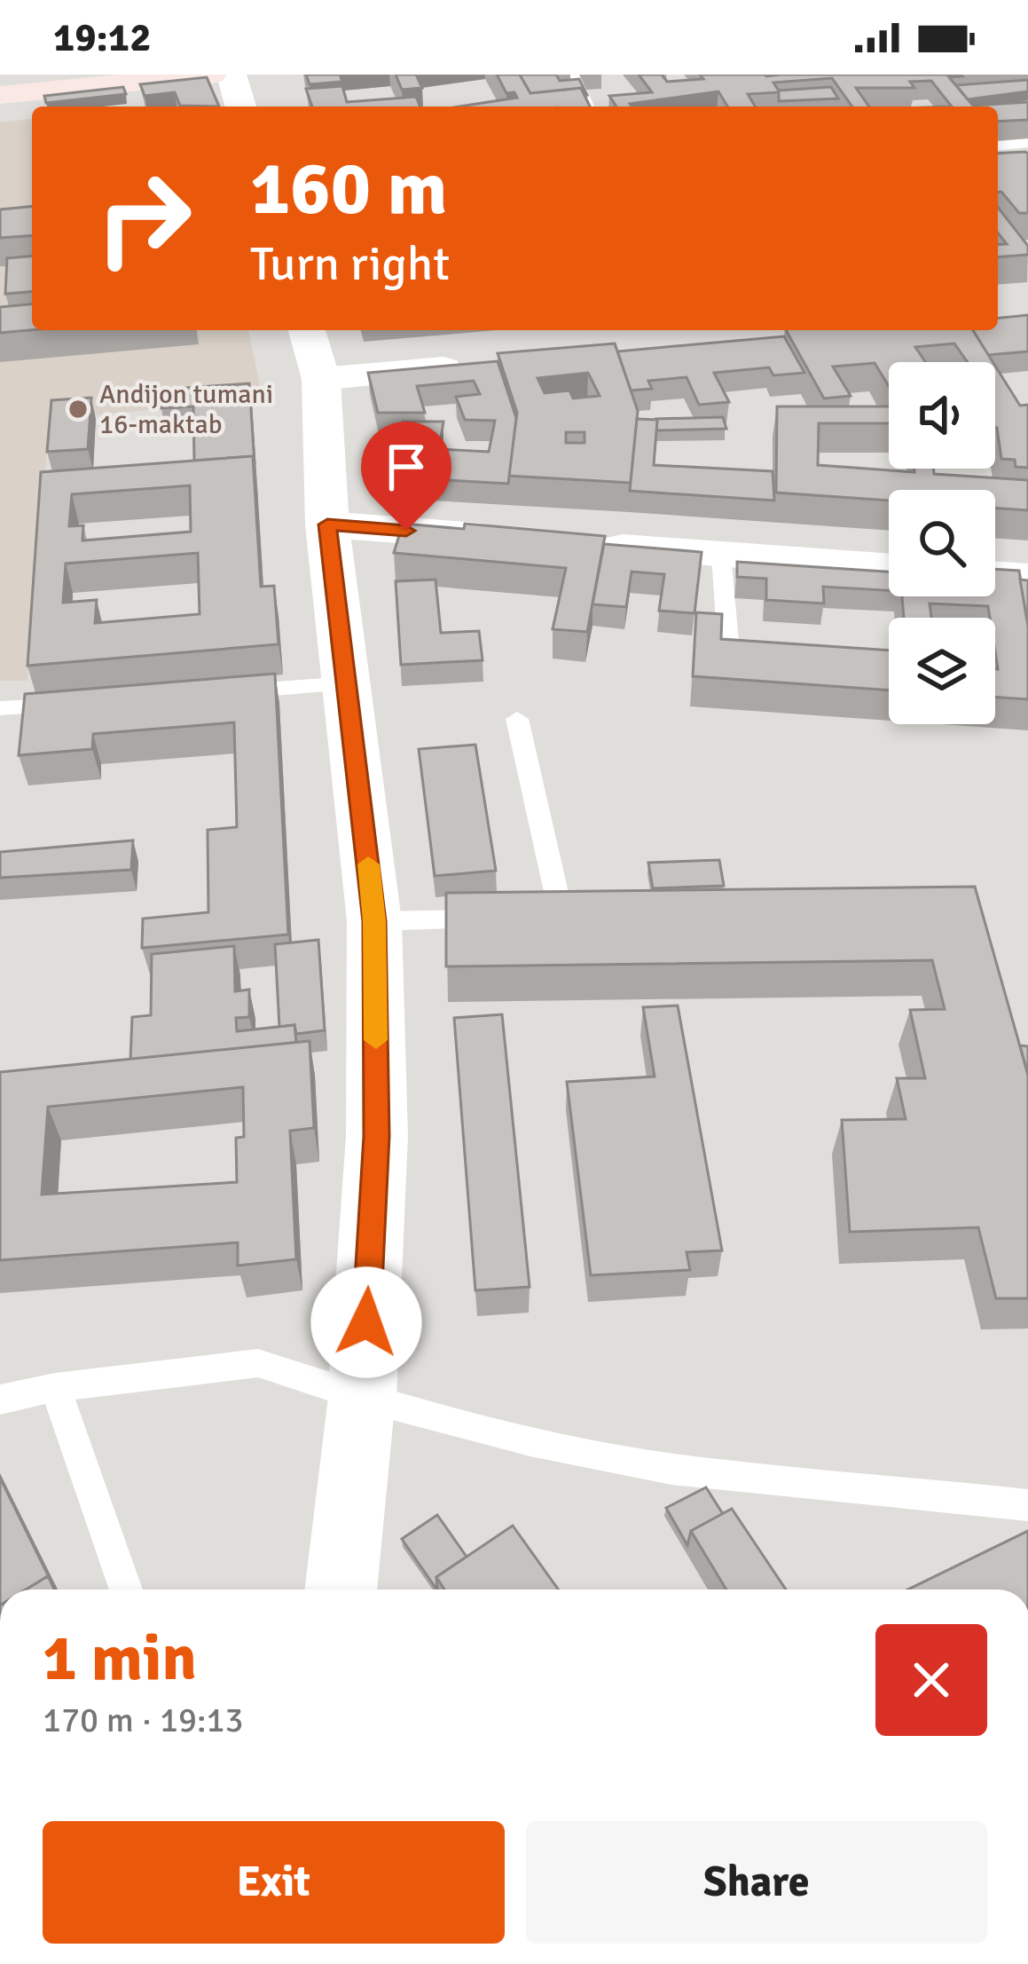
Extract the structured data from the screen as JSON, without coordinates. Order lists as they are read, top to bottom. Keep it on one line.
{"places":["Andijon tumani 16-maktab"],"page":{"status":"19:12","turn":["160 m","Turn right"],"heading":["1 min","170 m · 19:13"],"buttons":["Exit","Share"]}}
